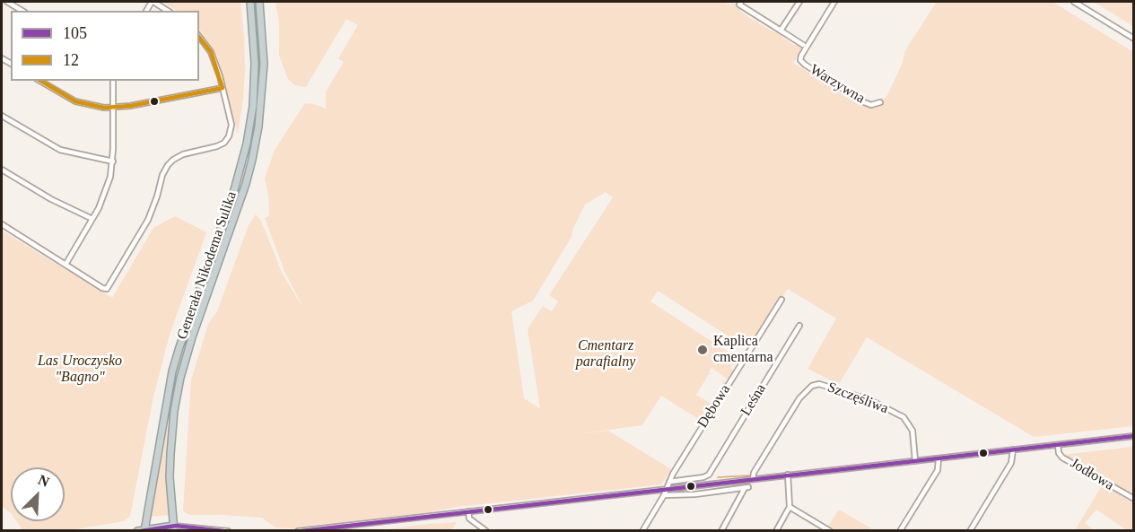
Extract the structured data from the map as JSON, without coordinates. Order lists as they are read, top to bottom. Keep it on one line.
{"streets":{"highway":["Generała Nikodema Sulika"],"street":["Warzywna","Szczęśliwa","Leśna","Dębowa","Jodłowa"]},"crossings":[["Leśna","Dębowa"]],"parks":["Cmentarz parafialny","Las Uroczysko \"Bagno\""],"places":["Kaplica cmentarna"],"lines":["transit line 12","transit line 105"],"legend":["105","12"],"north":"top right"}
